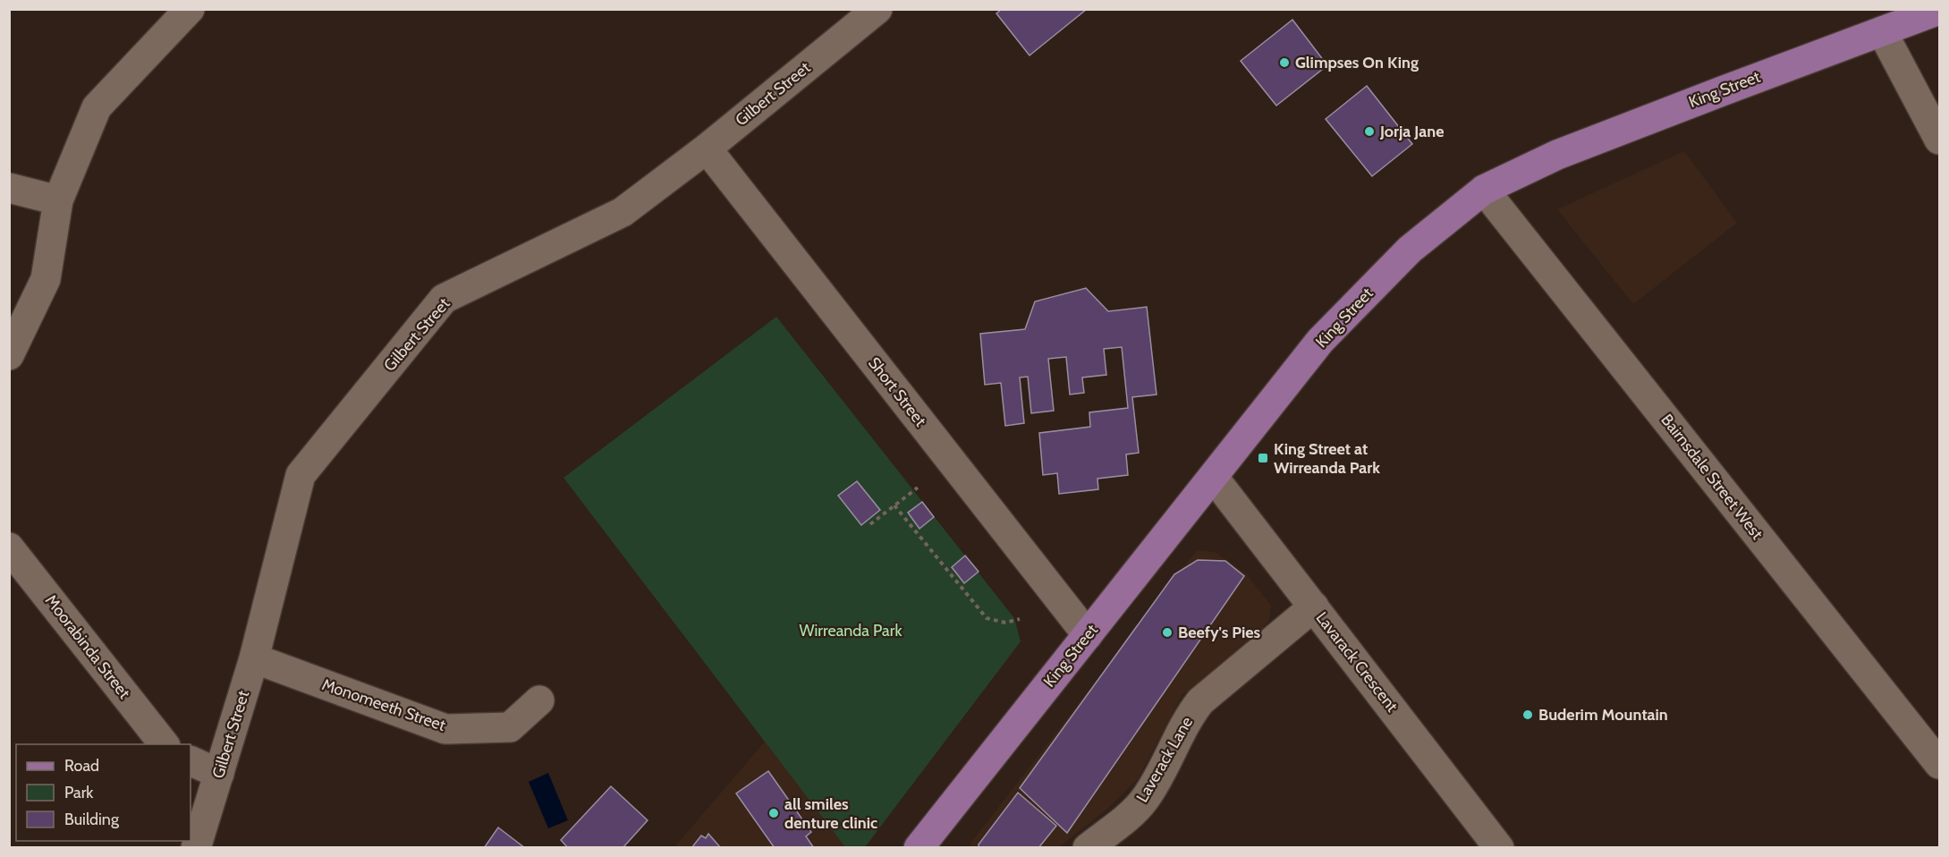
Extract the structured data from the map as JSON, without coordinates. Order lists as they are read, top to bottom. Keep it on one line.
{"streets":{"main road":["King Street"],"street":["Gilbert Street","Short Street","Bairnsdale Street West","Moorabinda Street","Lavarack Crescent","Monomeeth Street","Laverack Lane"]},"crossings":[["King Street","Short Street"],["King Street","Bairnsdale Street West"],["King Street","Lavarack Crescent"],["Gilbert Street","Short Street"],["Gilbert Street","Monomeeth Street"],["Lavarack Crescent","Laverack Lane"]],"parks":["Wirreanda Park"],"places":{"other":["Glimpses On King","Jorja Jane","Beefy's Pies","Buderim Mountain","all smiles denture clinic"],"transit":["King Street at Wirreanda Park"]},"legend":["Road","Park","Building"]}
